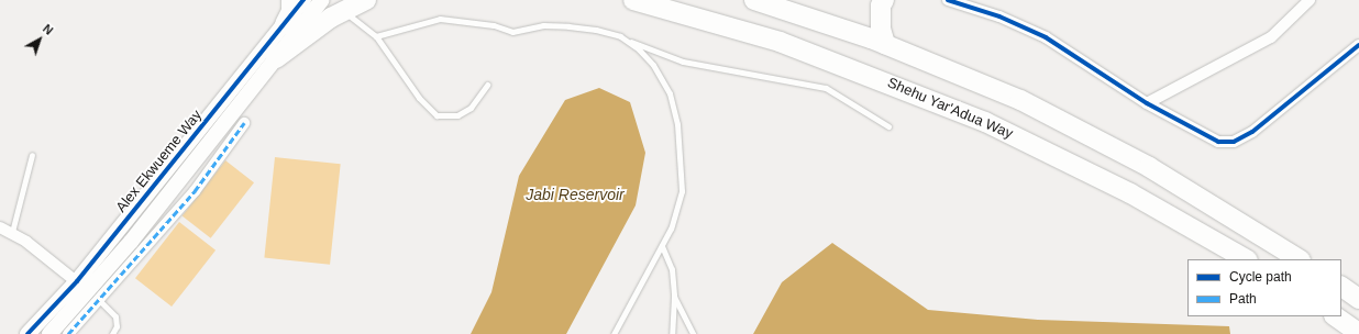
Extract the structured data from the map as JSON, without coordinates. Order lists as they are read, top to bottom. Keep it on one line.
{"streets":{"highway":["Shehu Yar'Adua Way"],"street":["Alex Ekwueme Way"]},"water":["Jabi Reservoir"],"legend":["Cycle path","Path"],"north":"top right"}
